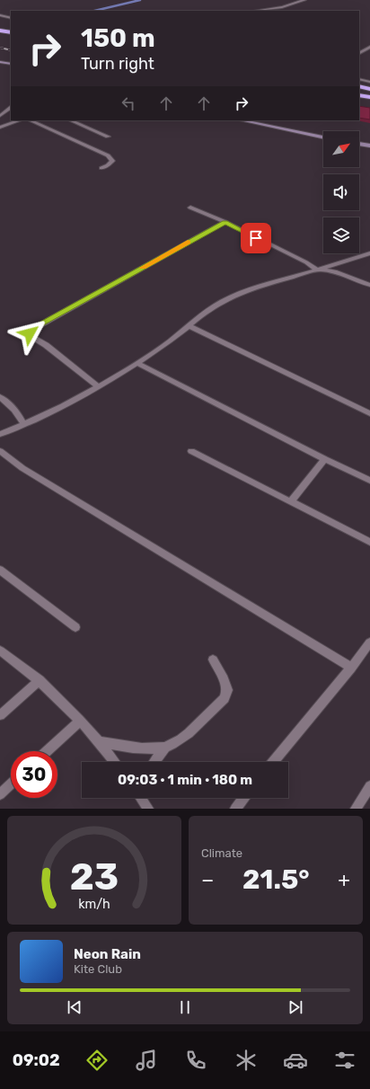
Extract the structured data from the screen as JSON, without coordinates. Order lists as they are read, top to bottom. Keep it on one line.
{"north":"top right","page":{"turn":["150 m","Turn right"],"limit":"30","trip":"09:03 · 1 min · 180 m","tile":"Climate","heat":["−","21.5°","+"],"song":["Neon Rain","Kite Club"],"tabs":"09:02","gauge":["23","km/h"]}}
